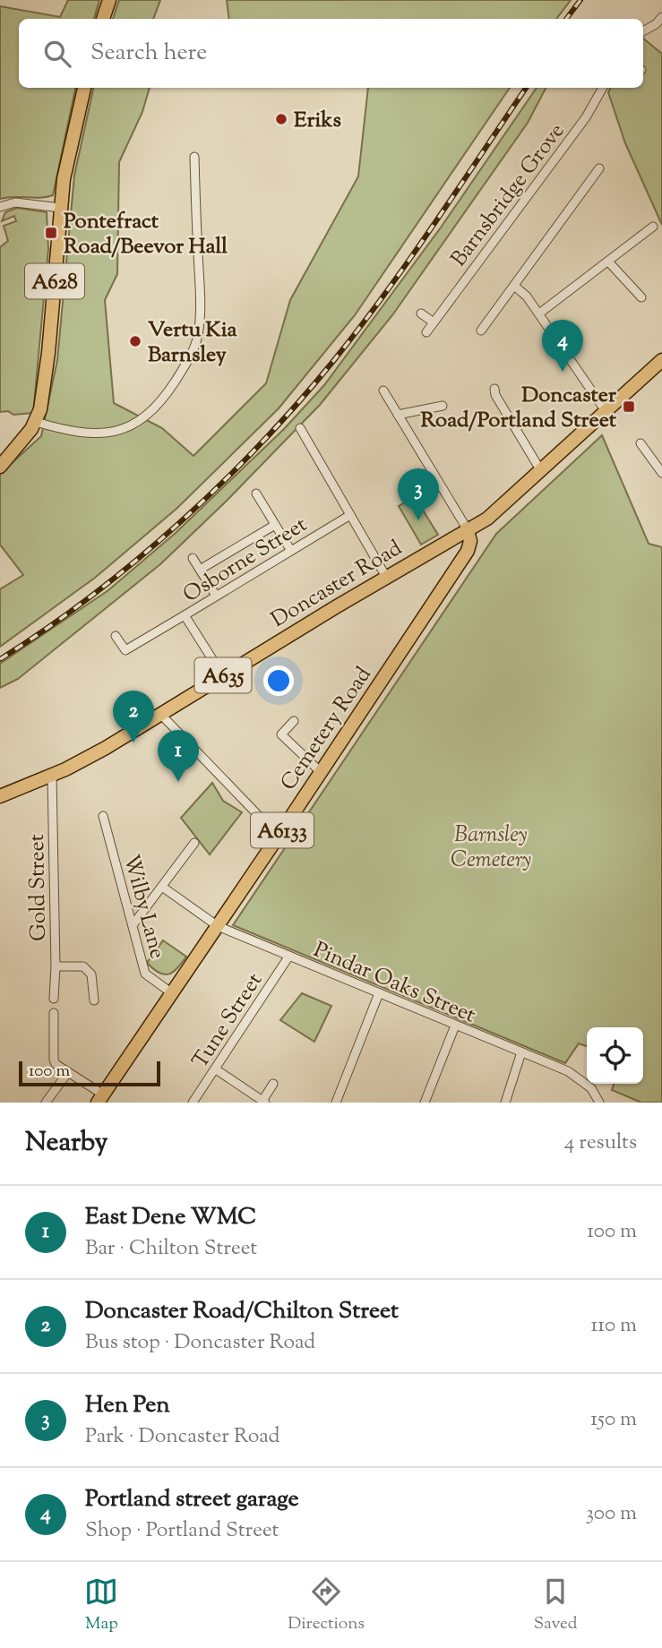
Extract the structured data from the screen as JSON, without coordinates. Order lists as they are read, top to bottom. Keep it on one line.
{"streets":{"highway":["A628","Doncaster Road","A635","Cemetery Road","A6133"],"street":["Barnsbridge Grove","Osborne Street","Gold Street","Wilby Lane","Pindar Oaks Street","Tune Street"]},"crossings":[["Osborne Street","Doncaster Road"],["Doncaster Road","A6133"],["Doncaster Road","Gold Street"],["Cemetery Road","A6133"],["Cemetery Road","Wilby Lane"],["Cemetery Road","Pindar Oaks Street"],["Pindar Oaks Street","Tune Street"]],"parks":["Barnsley Cemetery"],"places":{"other":["Eriks","Vertu Kia Barnsley"],"transit":["Pontefract Road/Beevor Hall","Doncaster Road/Portland Street"]},"scale_bar":"100 m","page":{"search":"Search here","pins":["4","3","2","1"],"scale":"100 m","heading":["Nearby","4 results"],"list":[{"mark":"1","name":"East Dene WMC","note":"Bar · Chilton Street","value":"100 m"},{"mark":"2","name":"Doncaster Road/Chilton Street","note":"Bus stop · Doncaster Road","value":"110 m"},{"mark":"3","name":"Hen Pen","note":"Park · Doncaster Road","value":"150 m"},{"mark":"4","name":"Portland street garage","note":"Shop · Portland Street","value":"300 m"}],"nav":["Map","Directions","Saved"]}}
